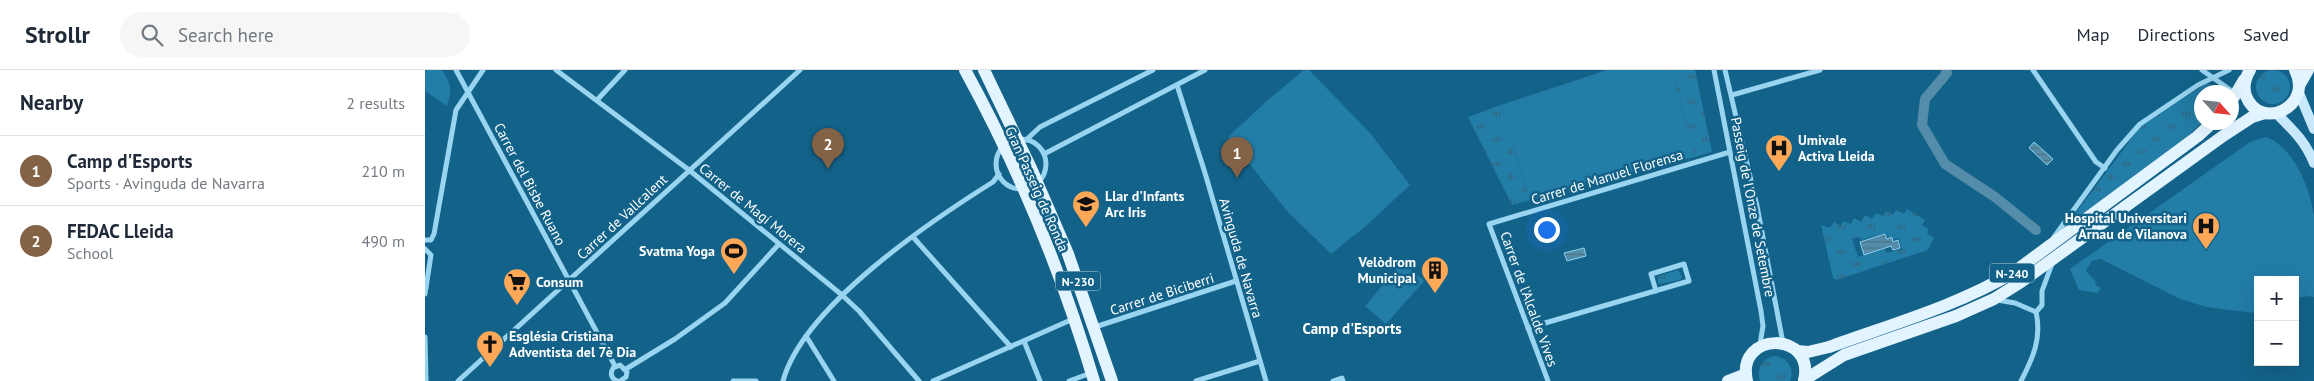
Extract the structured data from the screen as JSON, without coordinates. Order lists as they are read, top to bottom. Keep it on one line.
{"streets":{"main road":["Gran Passeig de Ronda","N-240","N-230"],"street":["Carrer de Manuel Florensa","Carrer del Bisbe Ruano","Passeig de l'Onze de Setembre","Carrer de Magí Morera","Carrer de Vallcalent","Avinguda de Navarra","Carrer de Biciberri","Carrer de l'Alcalde Vives"]},"crossings":[["Carrer de Manuel Florensa","Passeig de l'Onze de Setembre"],["Carrer de Manuel Florensa","Carrer de l'Alcalde Vives"],["Carrer del Bisbe Ruano","Carrer de Vallcalent"],["Gran Passeig de Ronda","Carrer de Biciberri"],["Carrer de Magí Morera","Carrer de Vallcalent"],["Avinguda de Navarra","Carrer de Biciberri"]],"districts":["Camp d'Esports"],"places":{"hospital":["Umivale Activa Lleida","Hospital Universitari Arnau de Vilanova"],"school or university":["Llar d'Infants Arc Iris"],"sports":["Svatma Yoga"],"building":["Velòdrom Municipal"],"supermarket":["Consum"],"church":["Església Cristiana Adventista del 7è Dia"]},"north":"bottom right","page":{"header":"Strollr","search":"Search here","nav":["Map","Directions","Saved"],"heading":["Nearby","2 results"],"pins":["2","1"],"list":[{"mark":"1","name":"Camp d'Esports","note":"Sports · Avinguda de Navarra","value":"210 m"},{"mark":"2","name":"FEDAC Lleida","note":"School","value":"490 m"}],"map_buttons":["+","−"]}}
